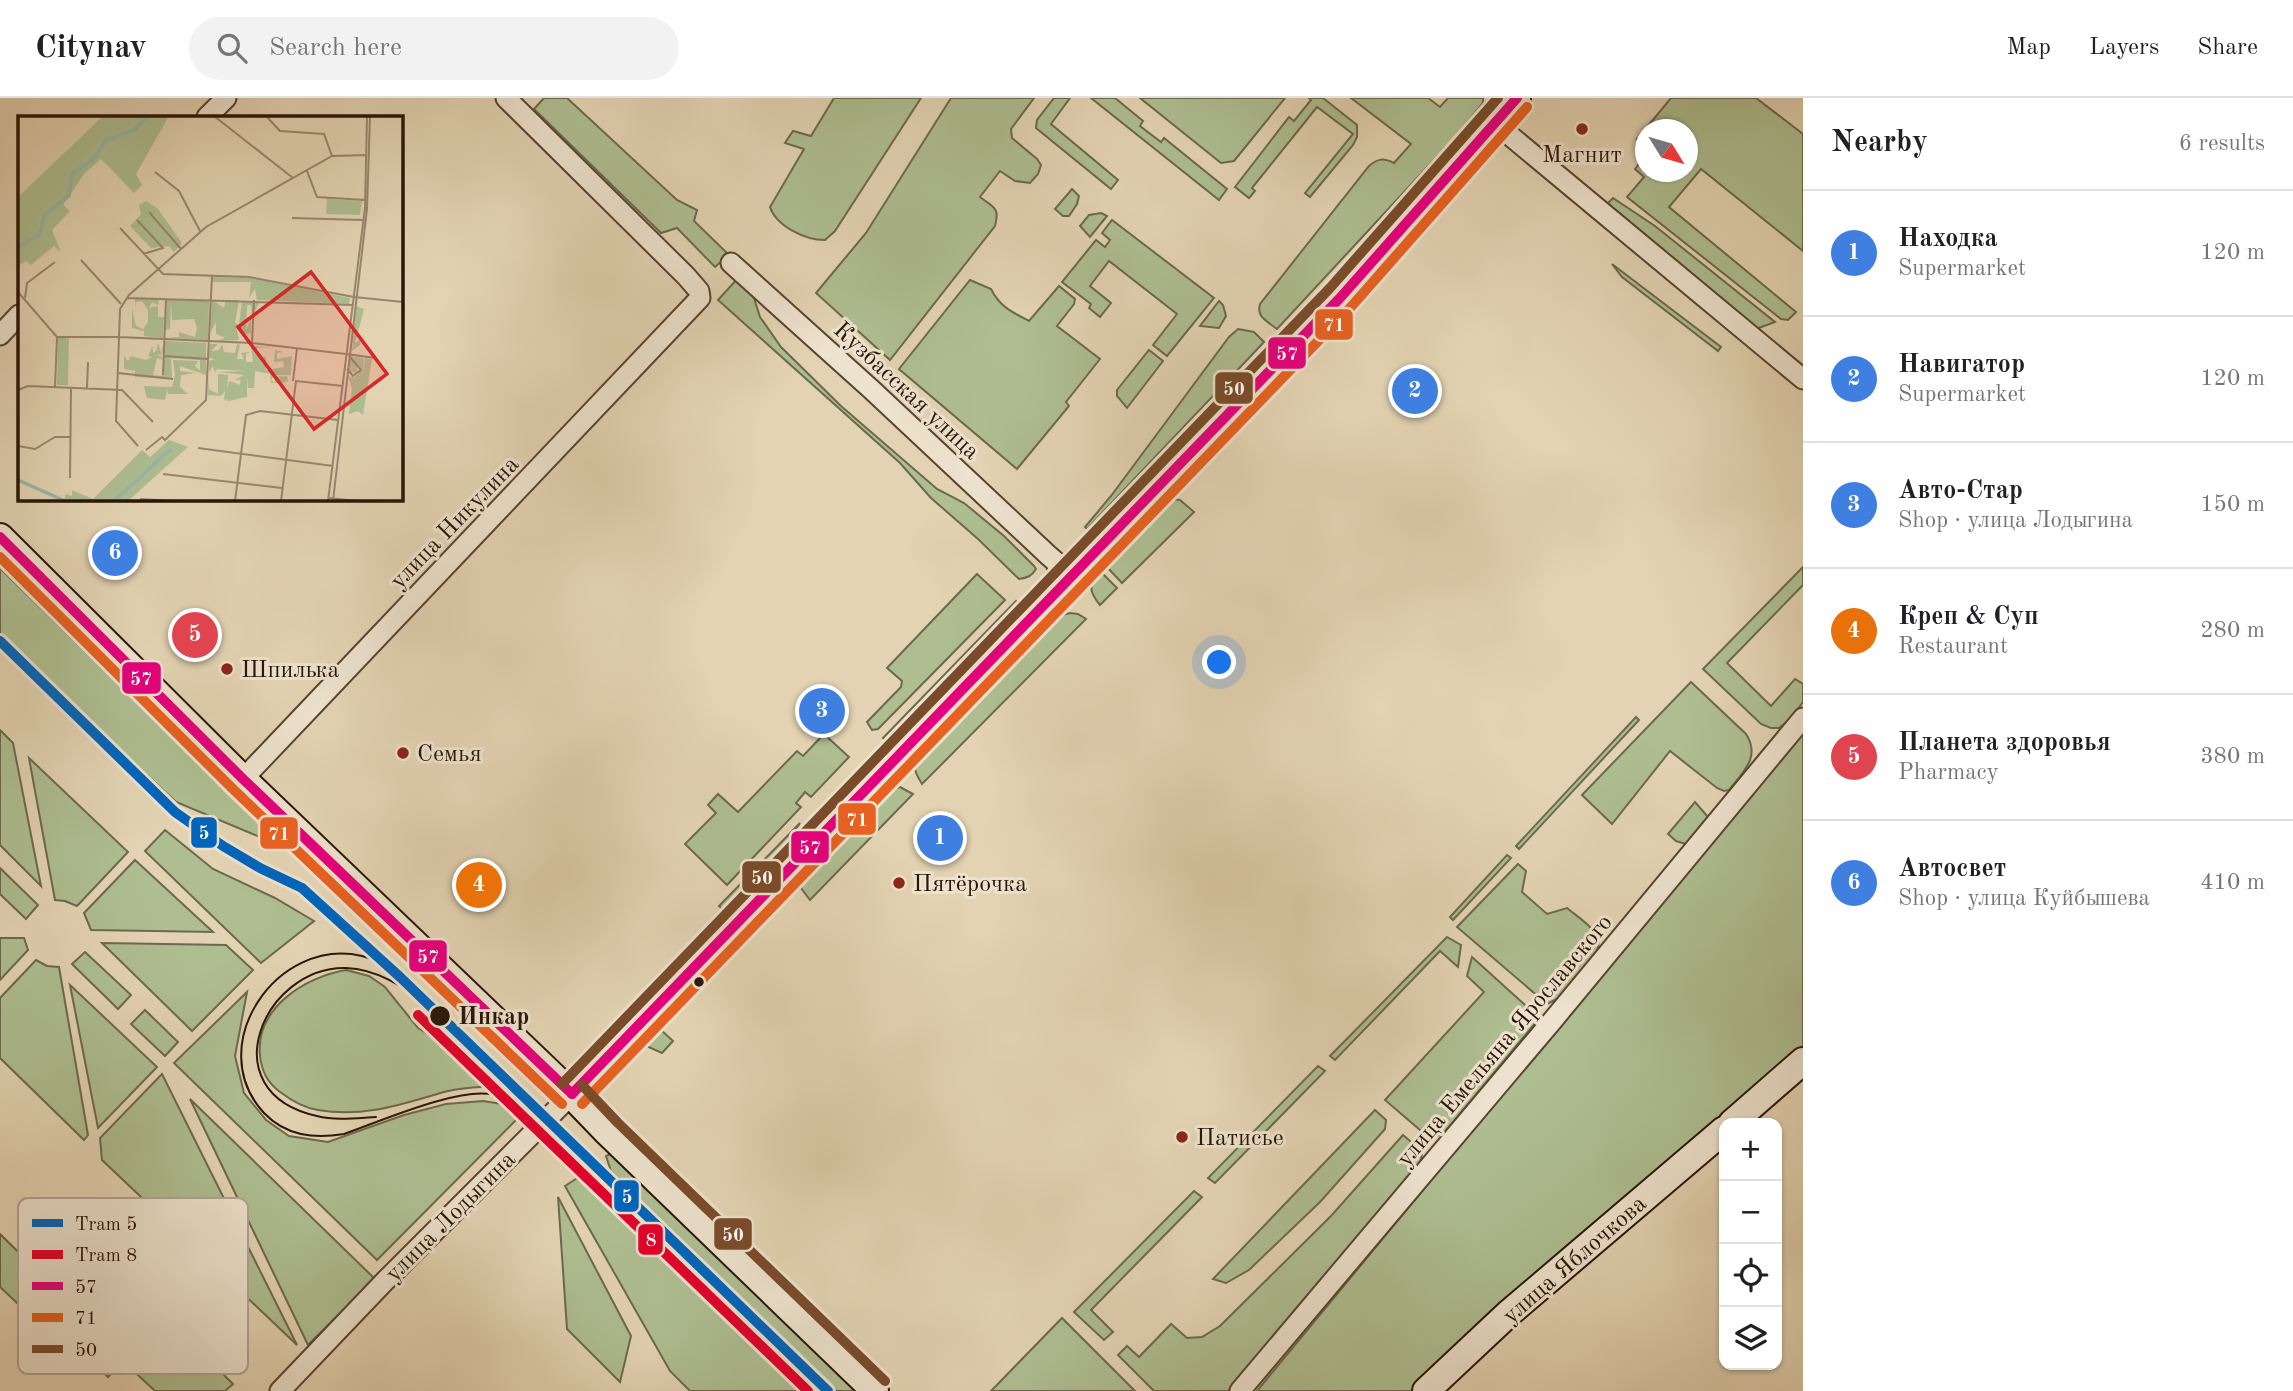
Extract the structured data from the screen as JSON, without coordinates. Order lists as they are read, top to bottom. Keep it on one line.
{"streets":{"main road":["улица Лодыгина","улица Яблочкова"],"street":["Кузбасская улица","улица Никулина","улица Емельяна Ярославского"]},"crossings":[["Кузбасская улица","улица Лодыгина"]],"places":["Магнит","Шпилька","Семья","Пятёрочка","Инкар","Патисье"],"lines":["transit line 57","transit line 50","transit line 71","tram line 5","tram line 8"],"legend":["Tram 5","Tram 8","57","71","50"],"north":"bottom right","page":{"header":"Citynav","search":"Search here","nav":["Map","Layers","Share"],"heading":["Nearby","6 results"],"list":[{"mark":"1","name":"Находка","note":"Supermarket","value":"120 m"},{"mark":"2","name":"Навигатор","note":"Supermarket","value":"120 m"},{"mark":"3","name":"Авто-Стар","note":"Shop · улица Лодыгина","value":"150 m"},{"mark":"4","name":"Креп & Суп","note":"Restaurant","value":"280 m"},{"mark":"5","name":"Планета здоровья","note":"Pharmacy","value":"380 m"},{"mark":"6","name":"Автосвет","note":"Shop · улица Куйбышева","value":"410 m"}],"pins":["2","6","5","3","1","4"],"map_buttons":["+","−"]}}
